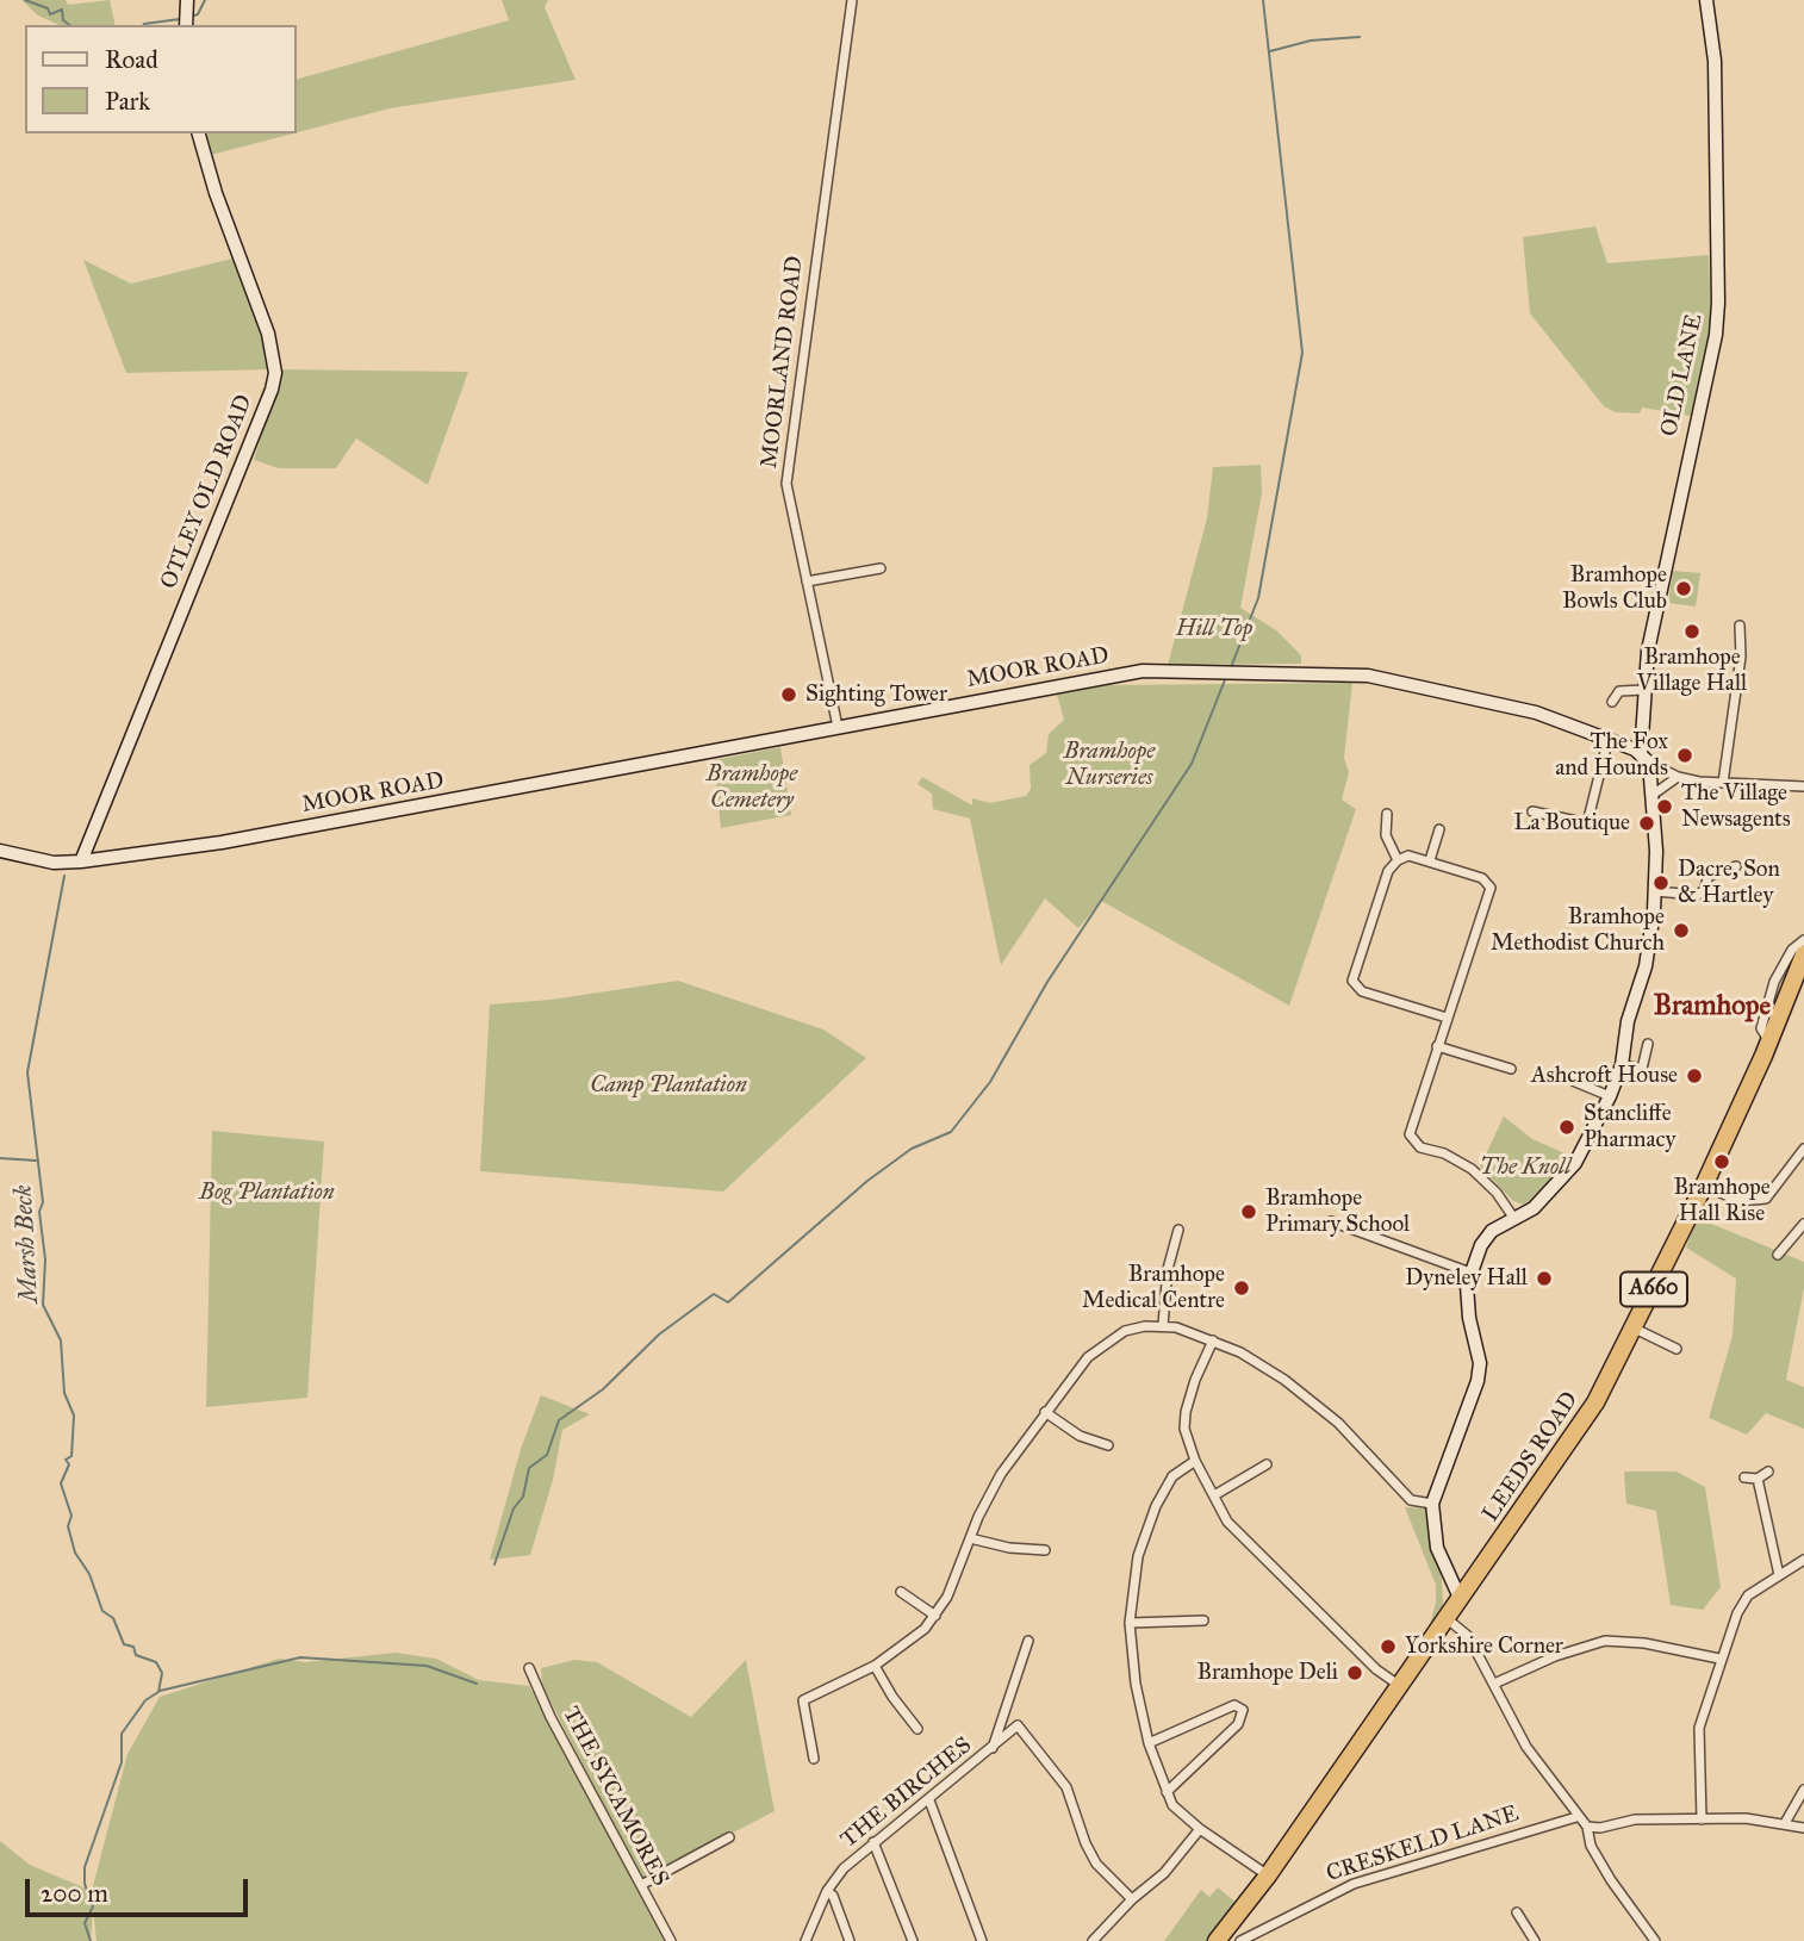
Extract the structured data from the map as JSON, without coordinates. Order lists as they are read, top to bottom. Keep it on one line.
{"streets":{"highway":["A660","LEEDS ROAD"],"street":["MOORLAND ROAD","OLD LANE","OTLEY OLD ROAD","MOOR ROAD","THE BIRCHES","THE SYCAMORES","CRESKELD LANE"]},"crossings":[["MOORLAND ROAD","MOOR ROAD"],["OLD LANE","MOOR ROAD"],["OTLEY OLD ROAD","MOOR ROAD"]],"districts":["Bramhope"],"water":["Marsh Beck"],"parks":["Hill Top","Bramhope Nurseries","Bramhope Cemetery","Camp Plantation","The Knoll","Bog Plantation"],"places":["Bramhope Bowls Club","Bramhope Village Hall","Sighting Tower","The Fox and Hounds","The Village Newsagents","La Boutique","Dacre, Son & Hartley","Bramhope Methodist Church","Ashcroft House","Stancliffe Pharmacy","Bramhope Hall Rise","Bramhope Primary School","Dyneley Hall","Bramhope Medical Centre","Yorkshire Corner","Bramhope Deli"],"legend":["Road","Park"],"scale_bar":"200 m"}
